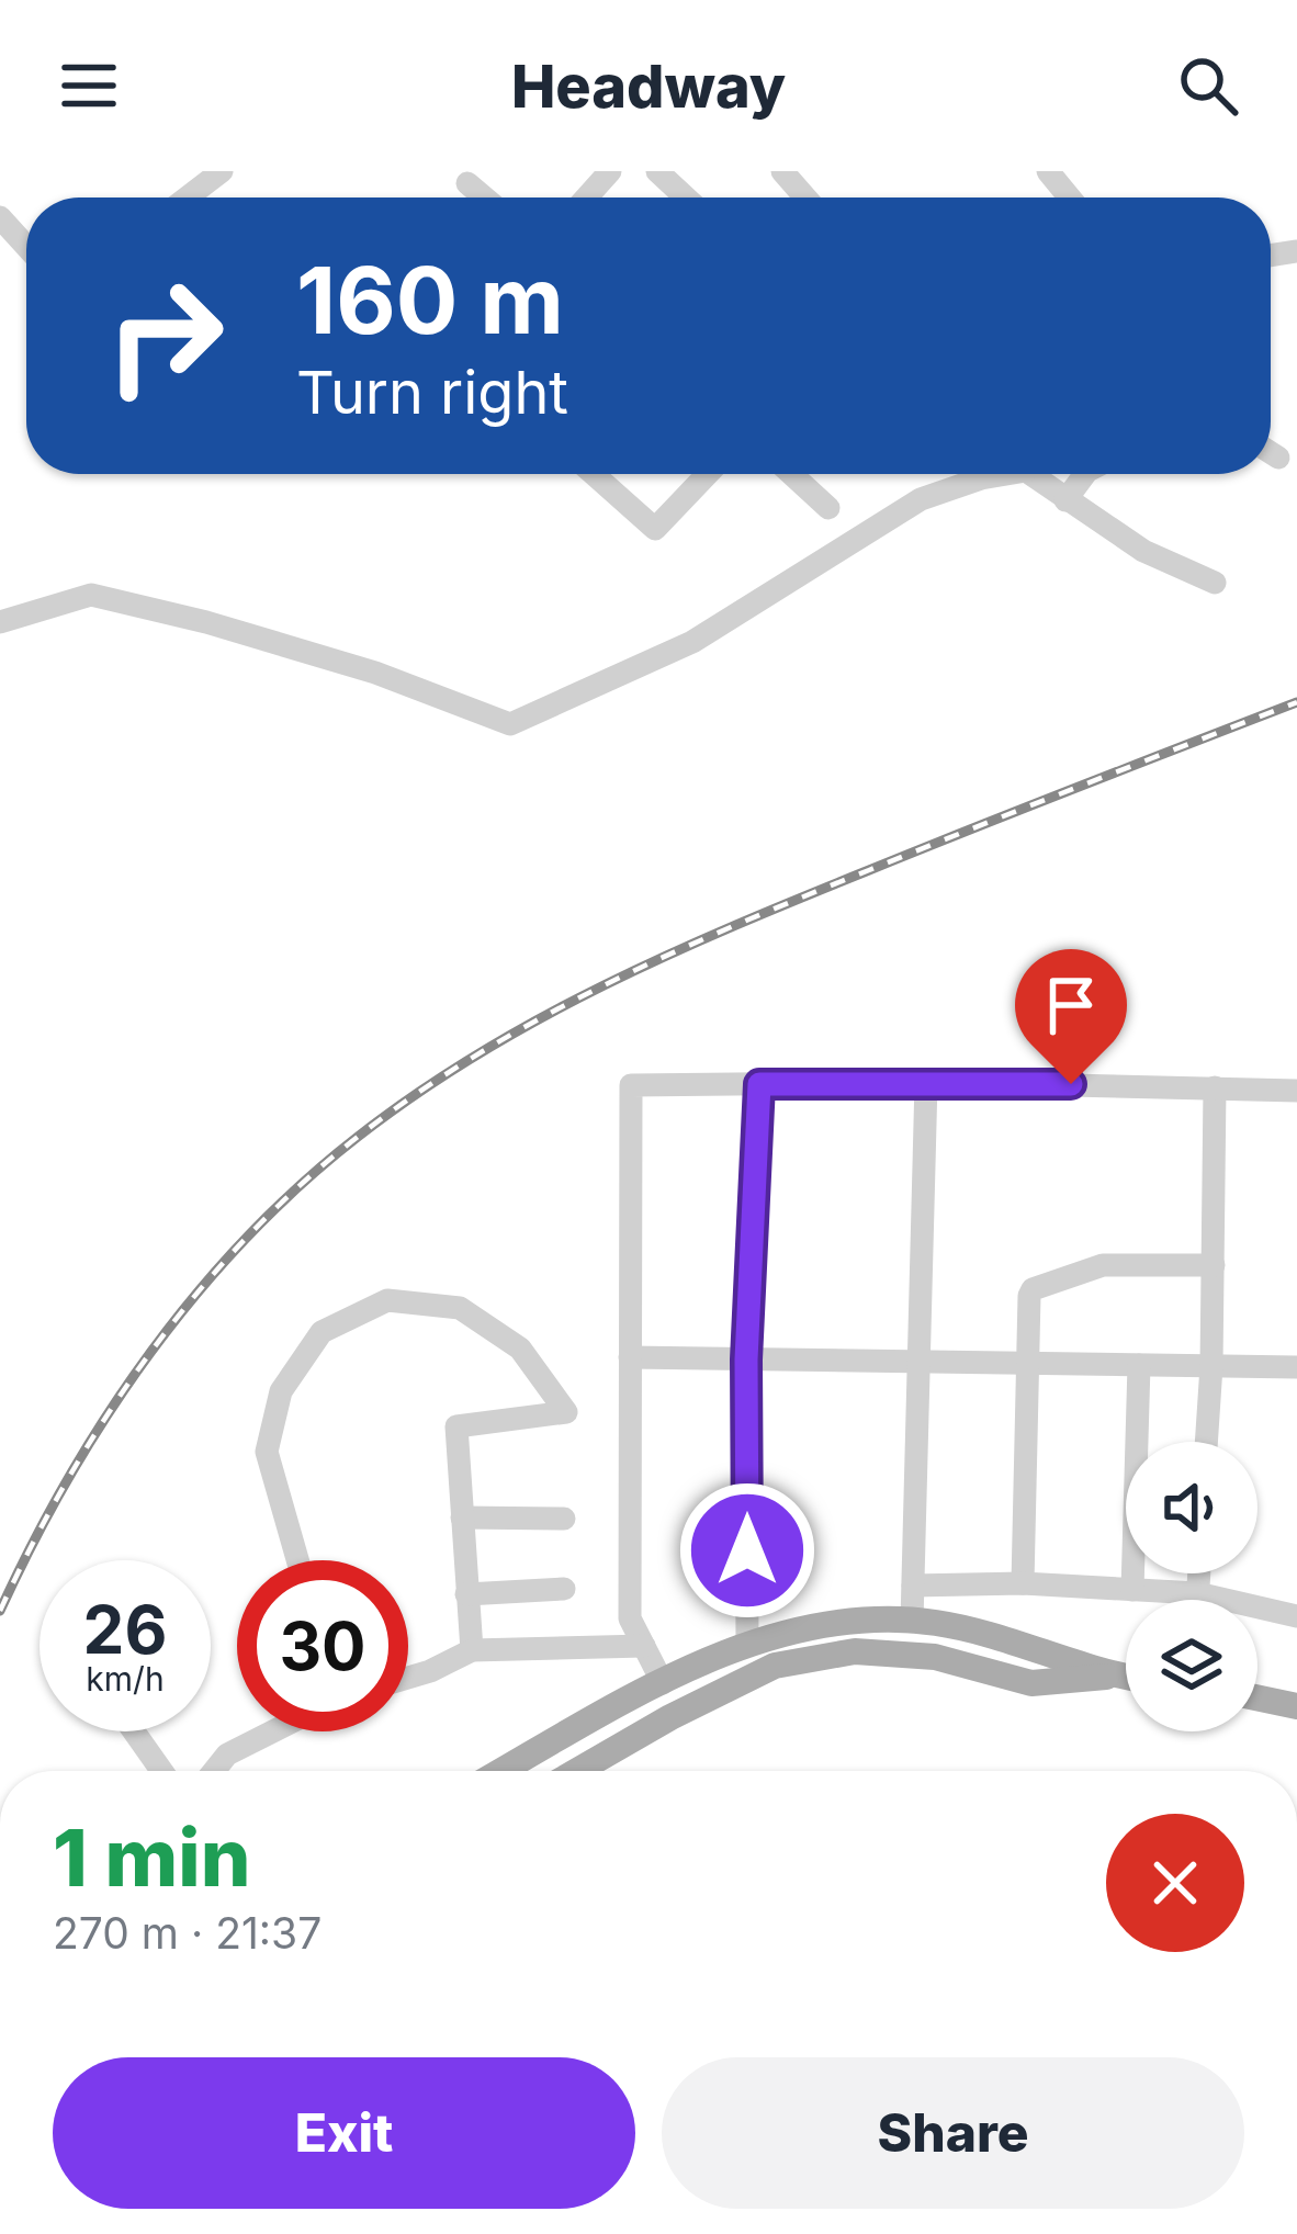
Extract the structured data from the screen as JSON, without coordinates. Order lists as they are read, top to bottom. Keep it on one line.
{"page":{"header":"Headway","turn":["160 m","Turn right"],"speed":"26 km/h","limit":"30","heading":["1 min","270 m · 21:37"],"buttons":["Exit","Share"]}}
